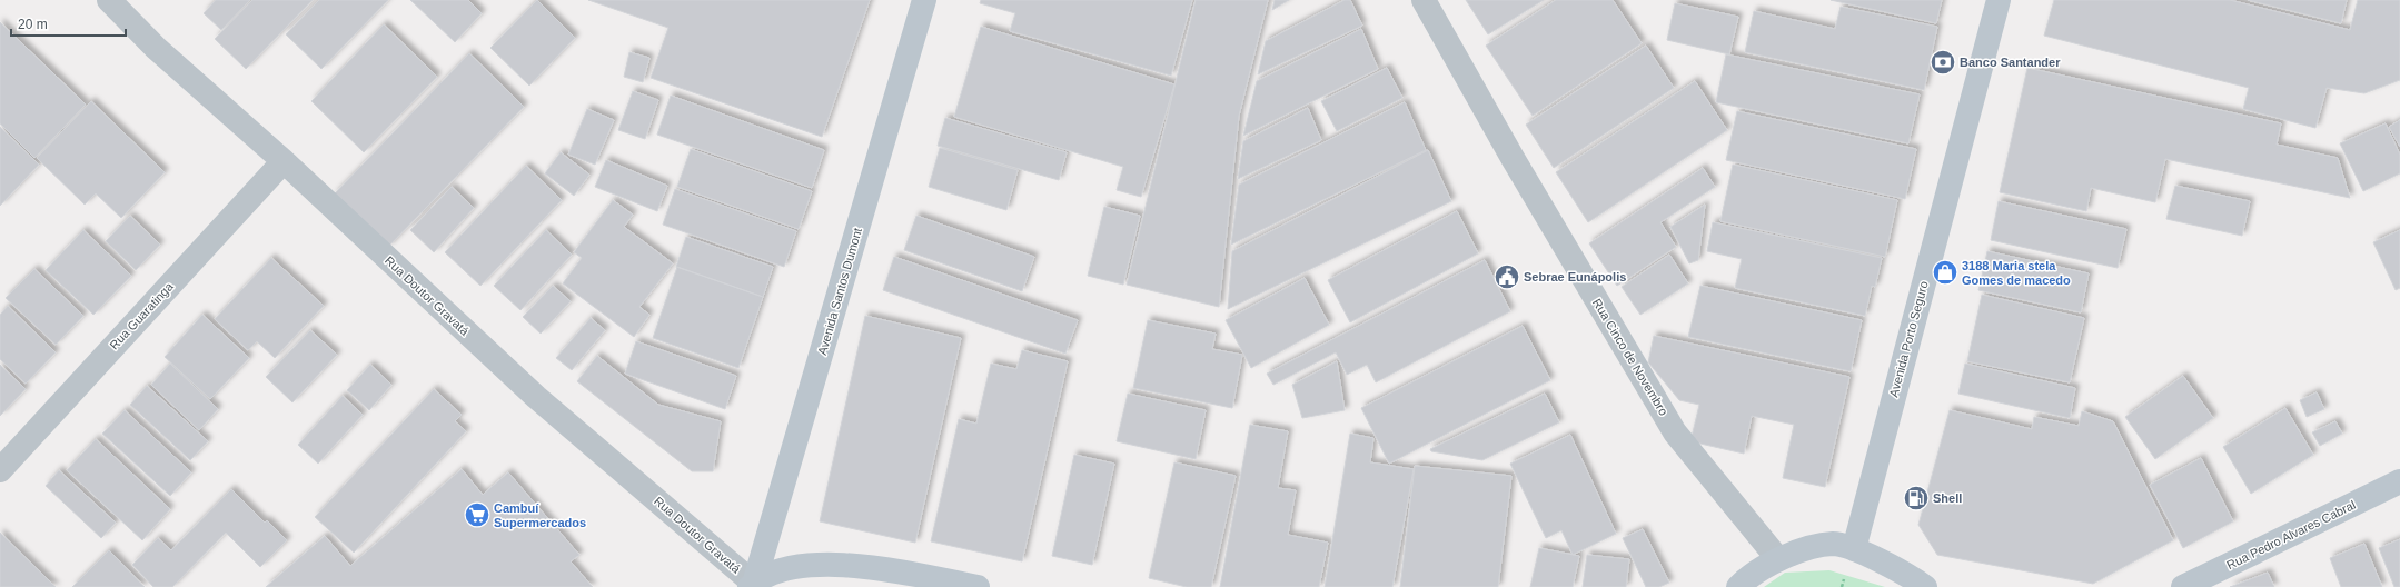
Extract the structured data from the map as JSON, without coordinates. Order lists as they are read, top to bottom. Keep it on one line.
{"streets":{"main road":["Avenida Santos Dumont","Avenida Porto Seguro","Rua Pedro Alvares Cabral"],"street":["Rua Doutor Gravatá","Rua Guaratinga","Rua Cinco de Novembro"]},"crossings":[["Avenida Santos Dumont","Rua Doutor Gravatá"],["Rua Doutor Gravatá","Rua Guaratinga"]],"places":{"bank":["Banco Santander"],"shop":["3188 Maria stela Gomes de macedo"],"public building":["Sebrae Eunápolis"],"fuel station":["Shell"],"supermarket":["Cambuí Supermercados"]},"scale_bar":"20 m"}
